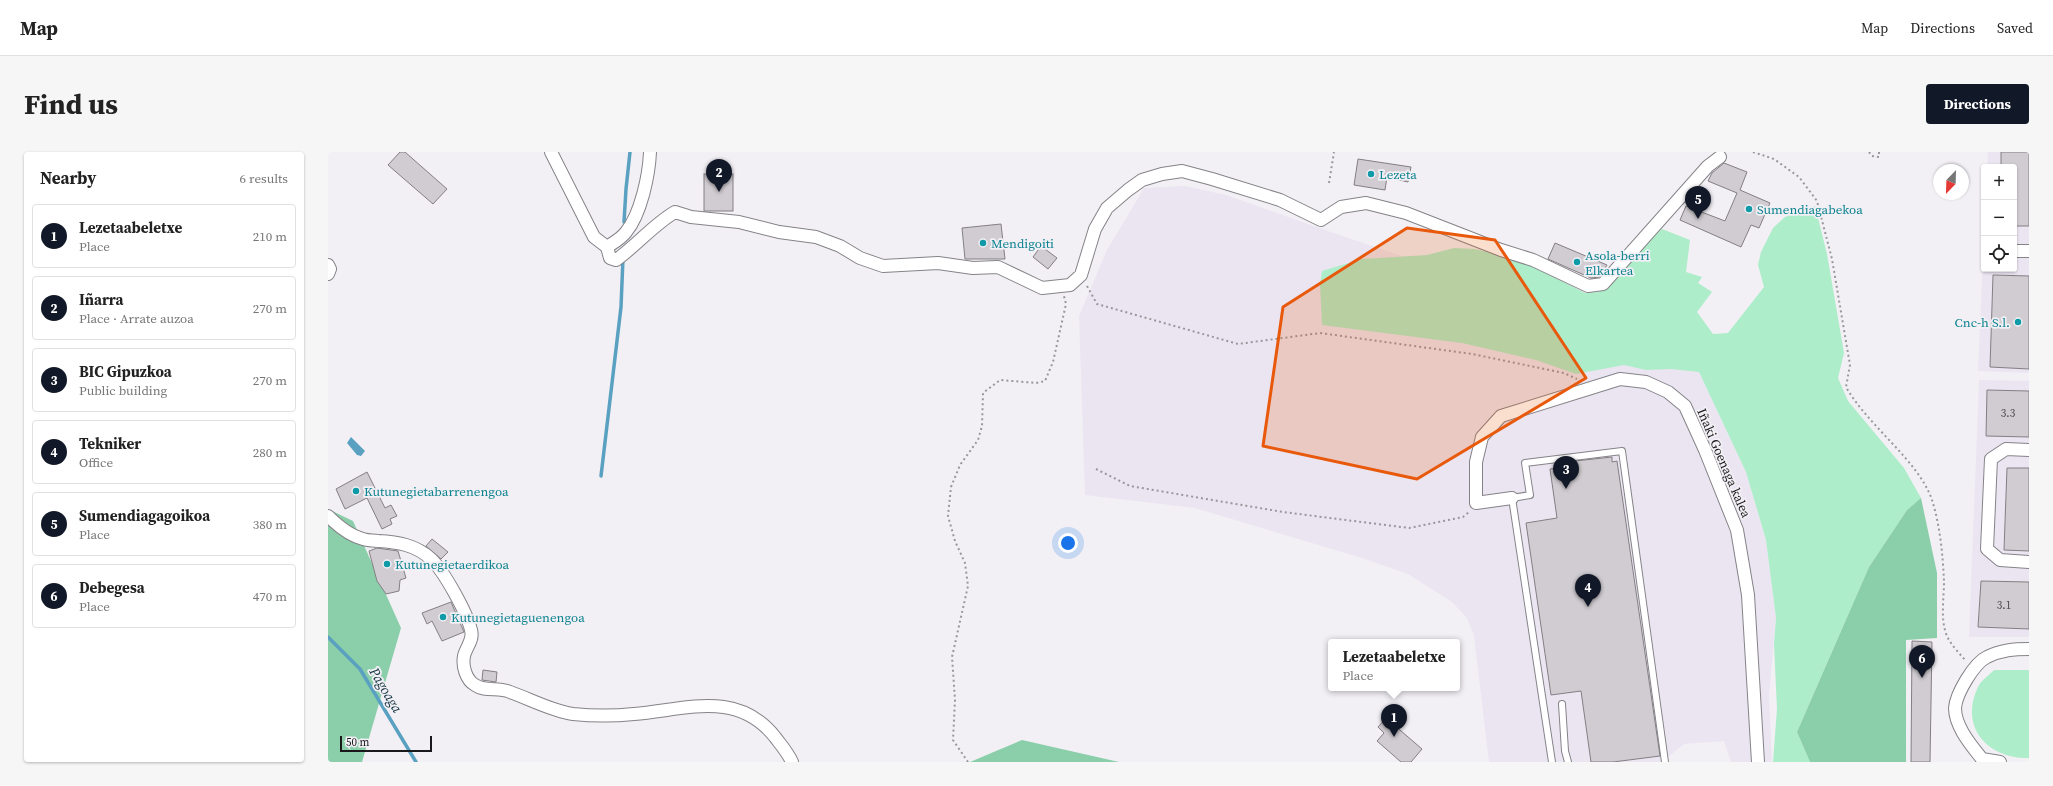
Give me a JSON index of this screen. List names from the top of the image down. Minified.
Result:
{"streets":{"street":["Iñaki Goenaga kalea"]},"water":["Pagoaga"],"places":["Lezeta","Sumendiagabekoa","Mendigoiti","Asola-berri Elkartea","Cnc-h S.l.","Kutunegietabarrenengoa","Kutunegietaerdikoa","Kutunegietaguenengoa"],"house_numbers":["3.3","3.1"],"scale_bar":"50 m","north":"bottom left","page":{"header":"Map","nav":["Map","Directions","Saved"],"buttons":"Directions","title":"Find us","heading":["Nearby","6 results"],"pins":["2","5","3","4","6","1"],"map_buttons":["+","−"],"list":[{"mark":"1","name":"Lezetaabeletxe","note":"Place","value":"210 m"},{"mark":"2","name":"Iñarra","note":"Place · Arrate auzoa","value":"270 m"},{"mark":"3","name":"BIC Gipuzkoa","note":"Public building","value":"270 m"},{"mark":"4","name":"Tekniker","note":"Office","value":"280 m"},{"mark":"5","name":"Sumendiagagoikoa","note":"Place","value":"380 m"},{"mark":"6","name":"Debegesa","note":"Place","value":"470 m"}],"popup":["Lezetaabeletxe","Place"],"scale":"50 m"}}
